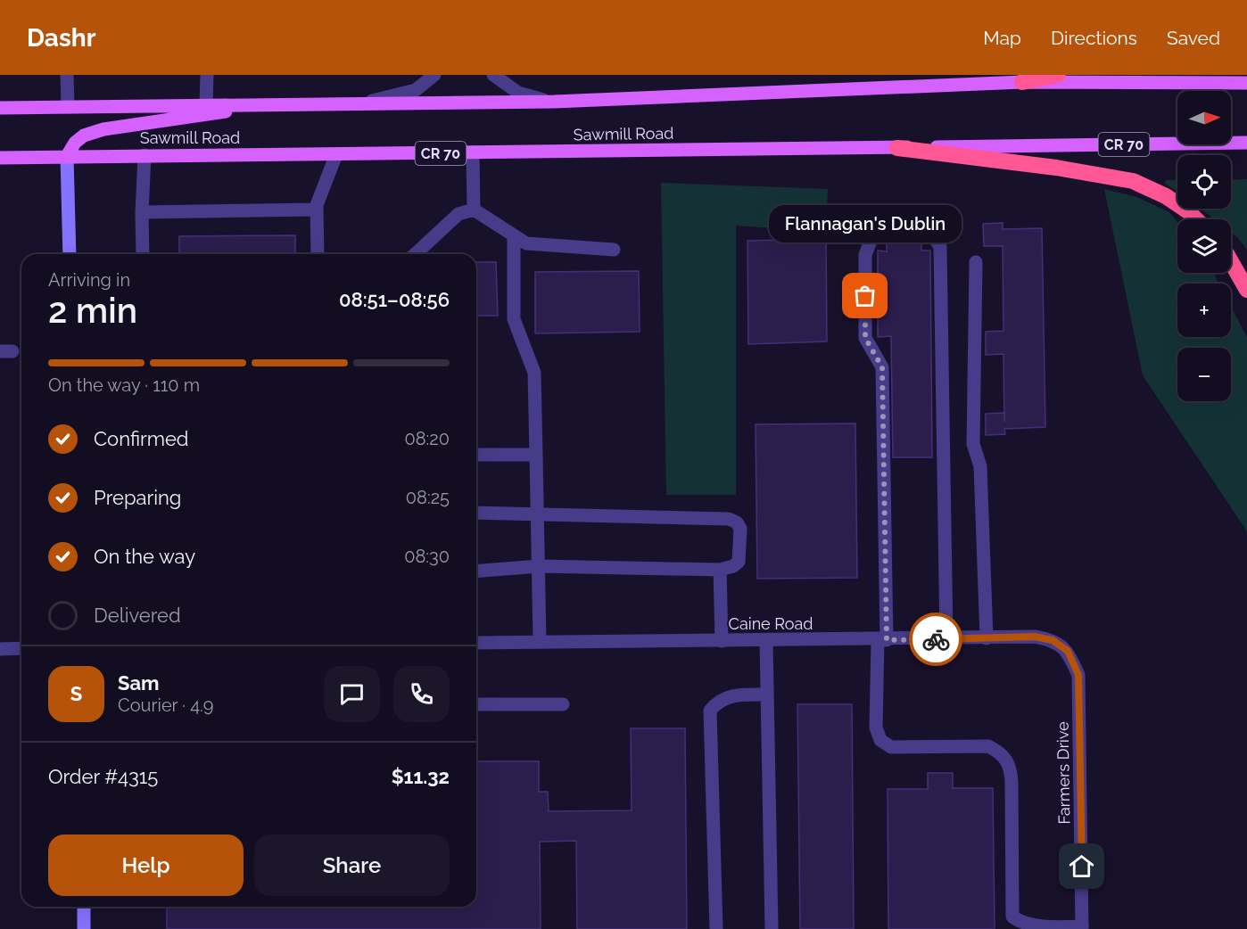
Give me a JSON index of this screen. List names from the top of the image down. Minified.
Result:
{"streets":{"main road":["Sawmill Road","CR 70"],"street":["Caine Road","Farmers Drive"]},"crossings":[["Caine Road","Farmers Drive"]],"places":["Flannagan's Dublin"],"north":"right","page":{"header":"Dashr","nav":["Map","Directions","Saved"],"map_buttons":["+","−"],"bubble":"Flannagan's Dublin","heading":["2 min","Arriving in","08:51–08:56"],"panel":["Sam","Courier · 4.9","Order #4315","$11.32"],"bar":"On the way · 110 m","list":[["Confirmed","08:20"],["Preparing","08:25"],["On the way","08:30"],"Delivered"],"round":"S","buttons":["Help","Share"]}}
